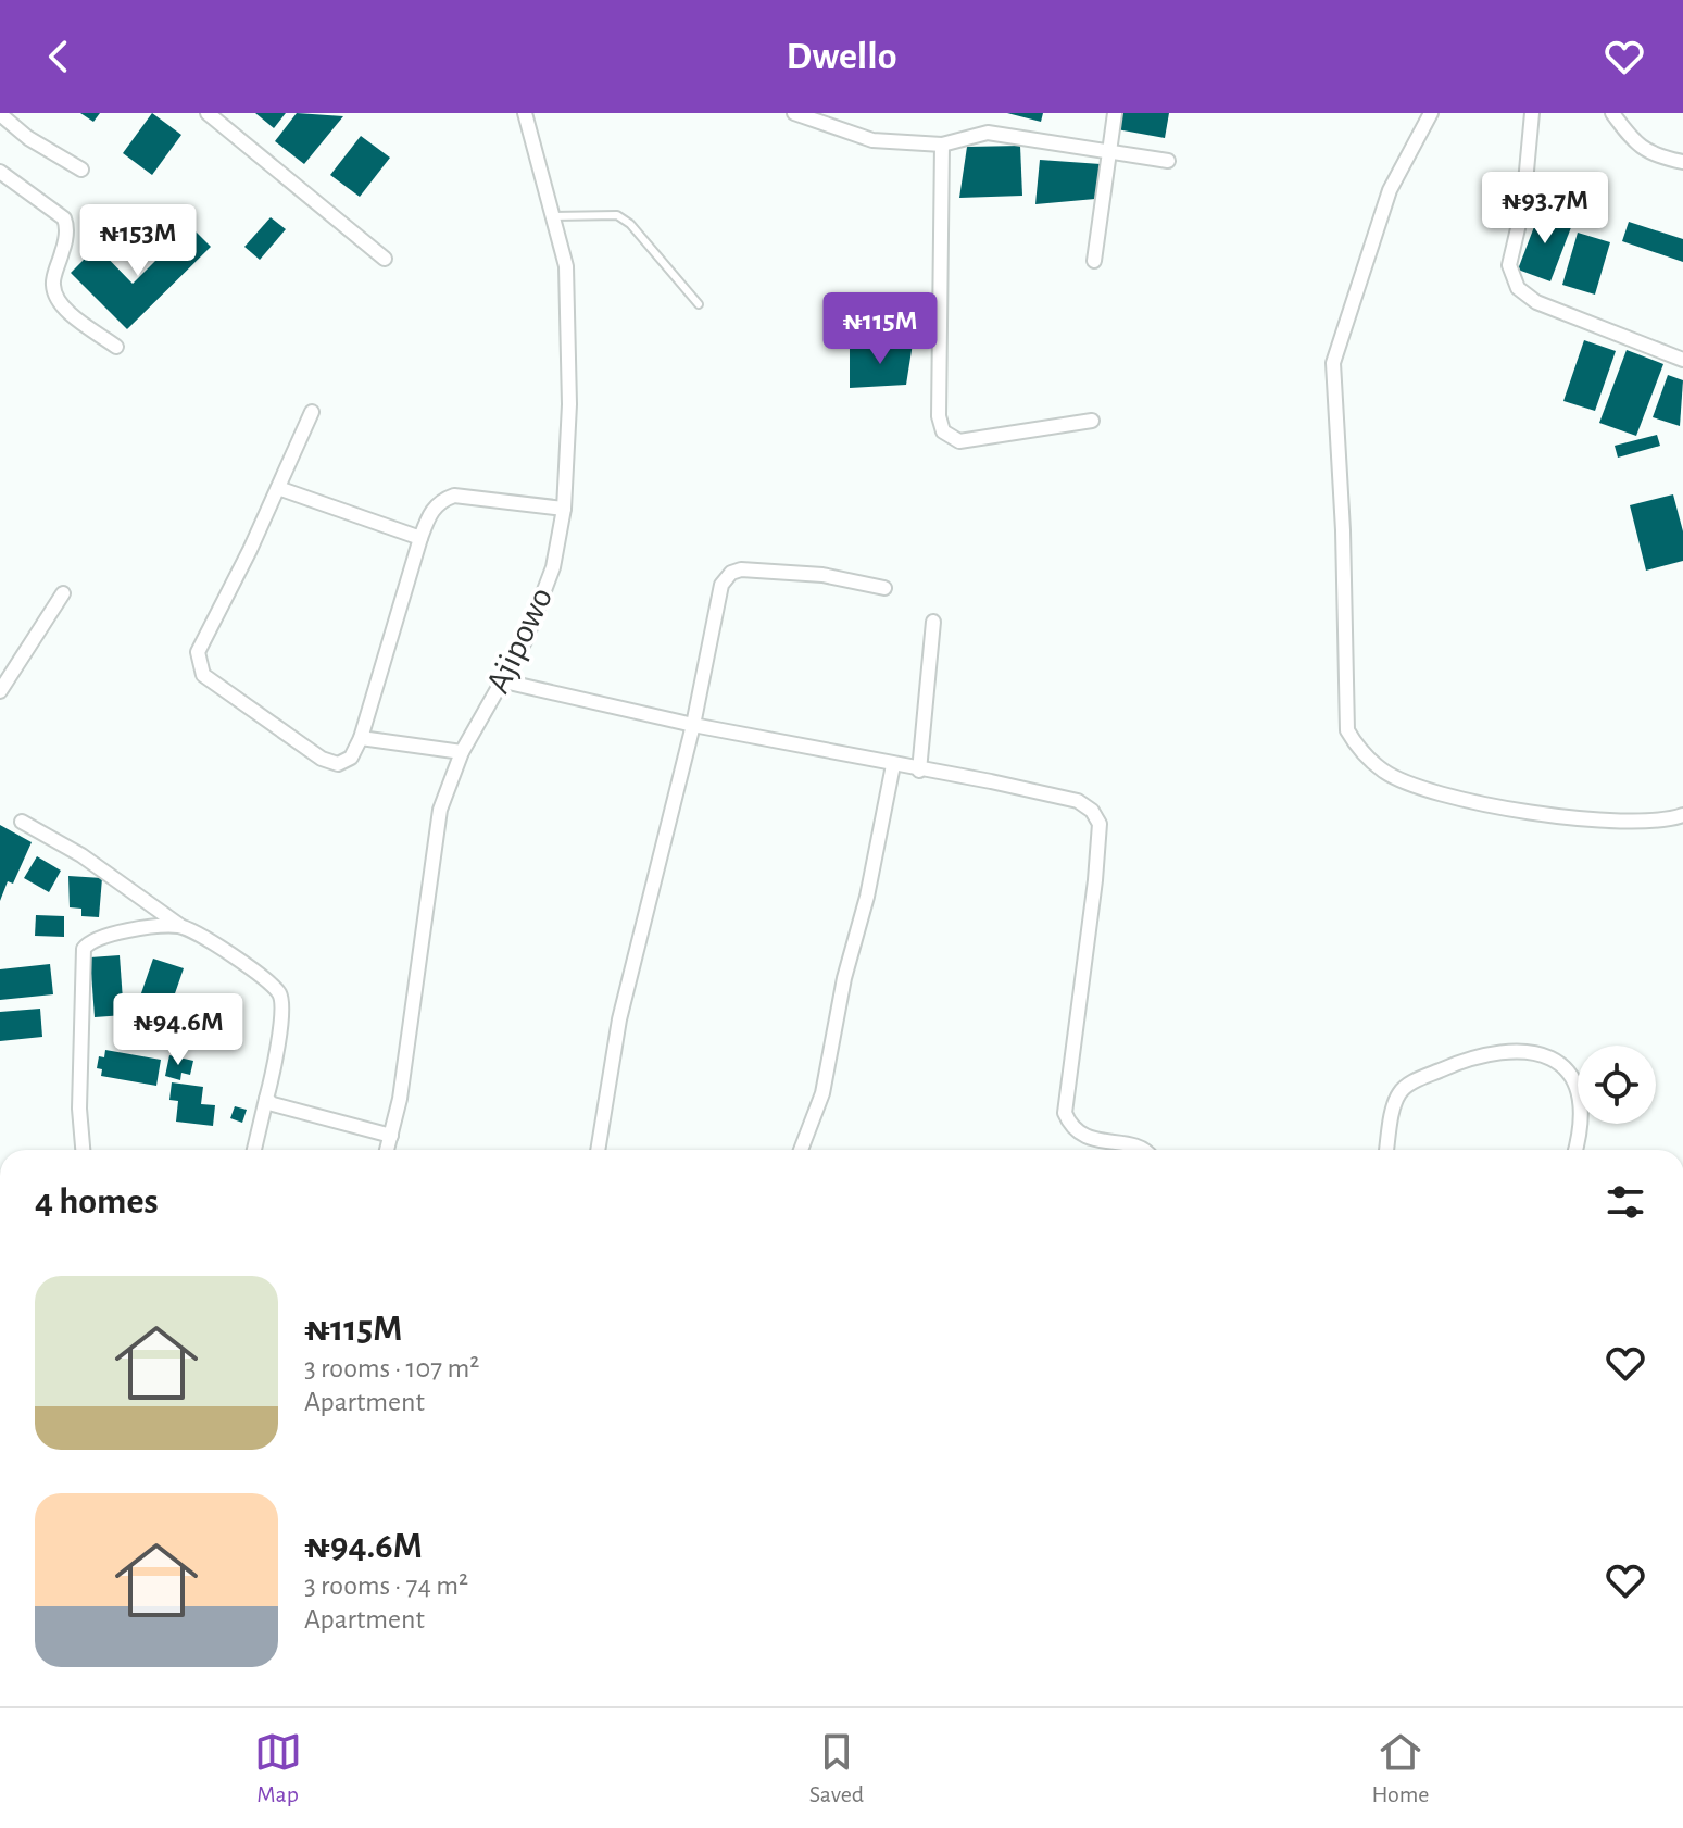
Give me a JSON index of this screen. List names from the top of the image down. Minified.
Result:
{"streets":{"street":["Ajipowo"]},"page":{"header":"Dwello","price":["₦93.7M","₦153M","₦115M","₦94.6M"],"heading":"4 homes","list":[{"name":"₦115M","note":"3 rooms · 107 m² · Apartment"},{"name":"₦94.6M","note":"3 rooms · 74 m² · Apartment"}],"tabs":["Map","Saved","Home"]}}
